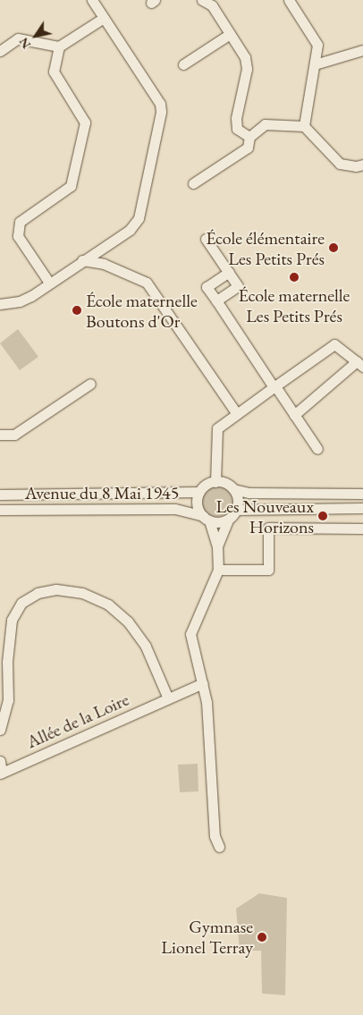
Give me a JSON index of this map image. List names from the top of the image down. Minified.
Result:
{"streets":{"street":["Avenue du 8 Mai 1945","Allée de la Loire"]},"places":["École élémentaire Les Petits Prés","École maternelle Les Petits Prés","École maternelle Boutons d'Or","Les Nouveaux Horizons","Gymnase Lionel Terray"],"north":"bottom left"}
